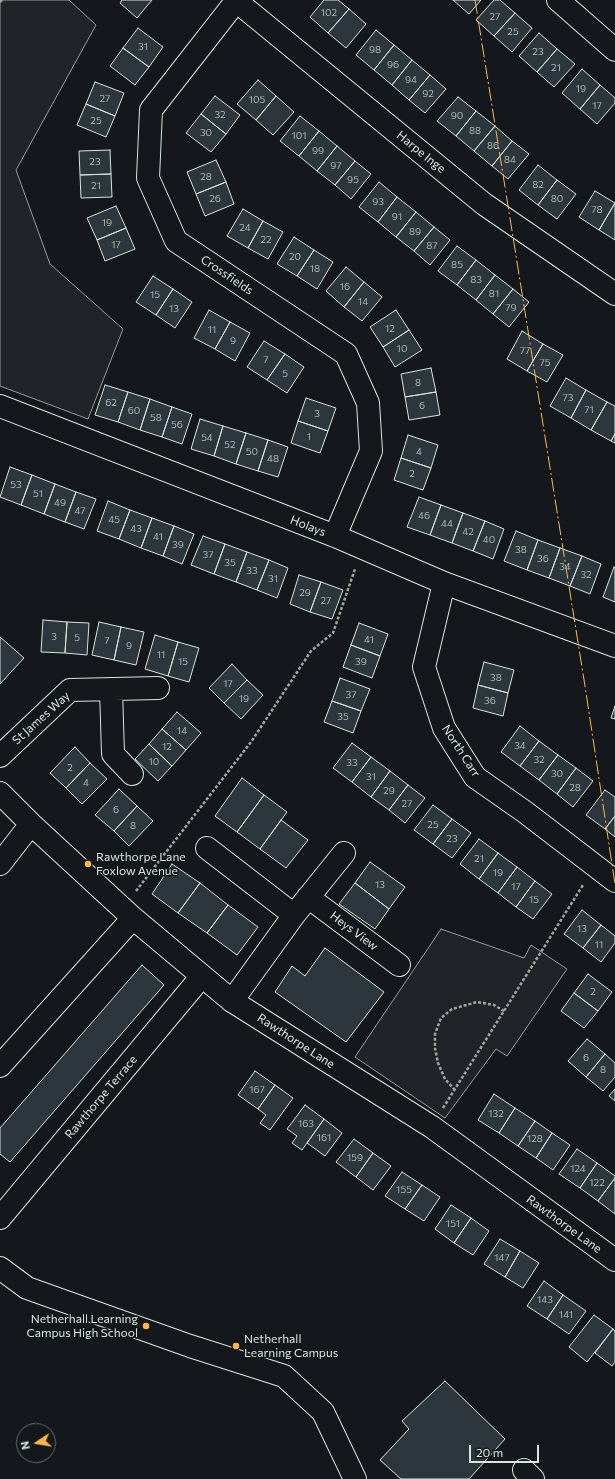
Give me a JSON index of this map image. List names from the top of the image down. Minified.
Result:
{"streets":{"street":["Harpe Inge","Crossfields","Holays","St James Way","North Carr","Heys View","Rawthorpe Lane","Rawthorpe Terrace"]},"crossings":[["Harpe Inge","Crossfields"],["Crossfields","Holays"],["Holays","North Carr"],["Rawthorpe Lane","Rawthorpe Terrace"]],"places":["Rawthorpe Lane Foxlow Avenue","Netherhall Learning Campus High School","Netherhall Learning Campus"],"house_numbers":["102","27","25","31","98","23","96","21","94","19","92","27","105","17","32","90","25","88","30","101","86","99","84","23","97","28","95","82","21","26","80","93","78","91","19","24","89","22","17","87","20","85","18","83","16","81","15","14","79","13","12","11","9","10","77","7","75","5","8","73","62","6","71","60","3","58","56","1","54","52","50","4","48","2","53","51","49","47","46","45","44","43","42","41","40","39","38","37","36","35","34","33","32","31","29","27","3","5","41","7","9","11","15","39","38","17","37","19","36","35","14","34","12","32","10","33","2","30","31","4","28","29","27","6","25","8","23","21","19","13","17","15","13","11","2","6","8","167","132","163","161","128","159","124","122","155","151","147","143","141"],"scale_bar":"20 m","north":"left"}
